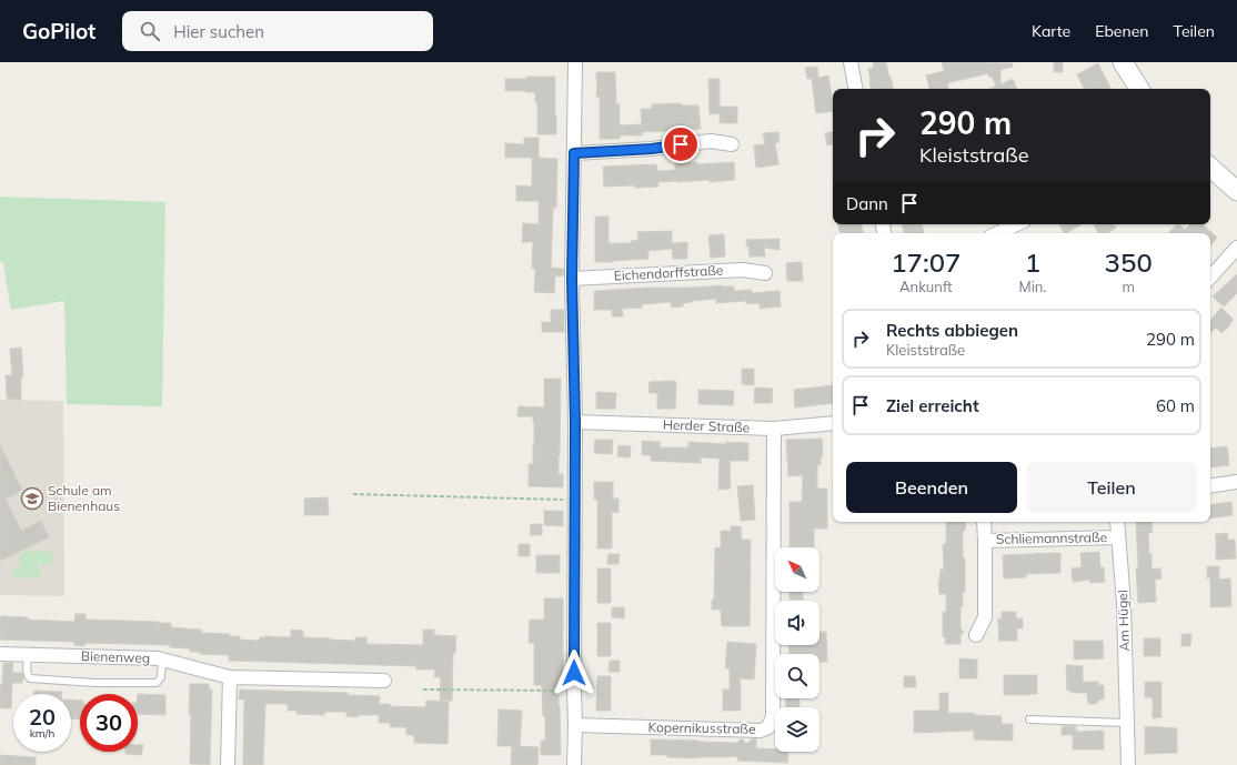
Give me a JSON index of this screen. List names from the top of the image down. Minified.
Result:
{"streets":{"street":["Eichendorffstraße","Herder Straße","Schliemannstraße","Am Hügel","Bienenweg","Kopernikusstraße"]},"crossings":[["Herder Straße","Kopernikusstraße"],["Schliemannstraße","Am Hügel"]],"places":{"school or university":["Schule am Bienenhaus"]},"north":"top left","page":{"header":"GoPilot","search":"Hier suchen","nav":["Karte","Ebenen","Teilen"],"turn":["290 m","Kleiststraße"],"then":"Dann","eta":["17:07","Ankunft","1","Min.","350","m"],"list":[{"name":"Rechts abbiegen","note":"Kleiststraße","value":"290 m"},{"name":"Ziel erreicht","value":"60 m"}],"buttons":["Beenden","Teilen"],"speed":"20 km/h","limit":"30"}}
